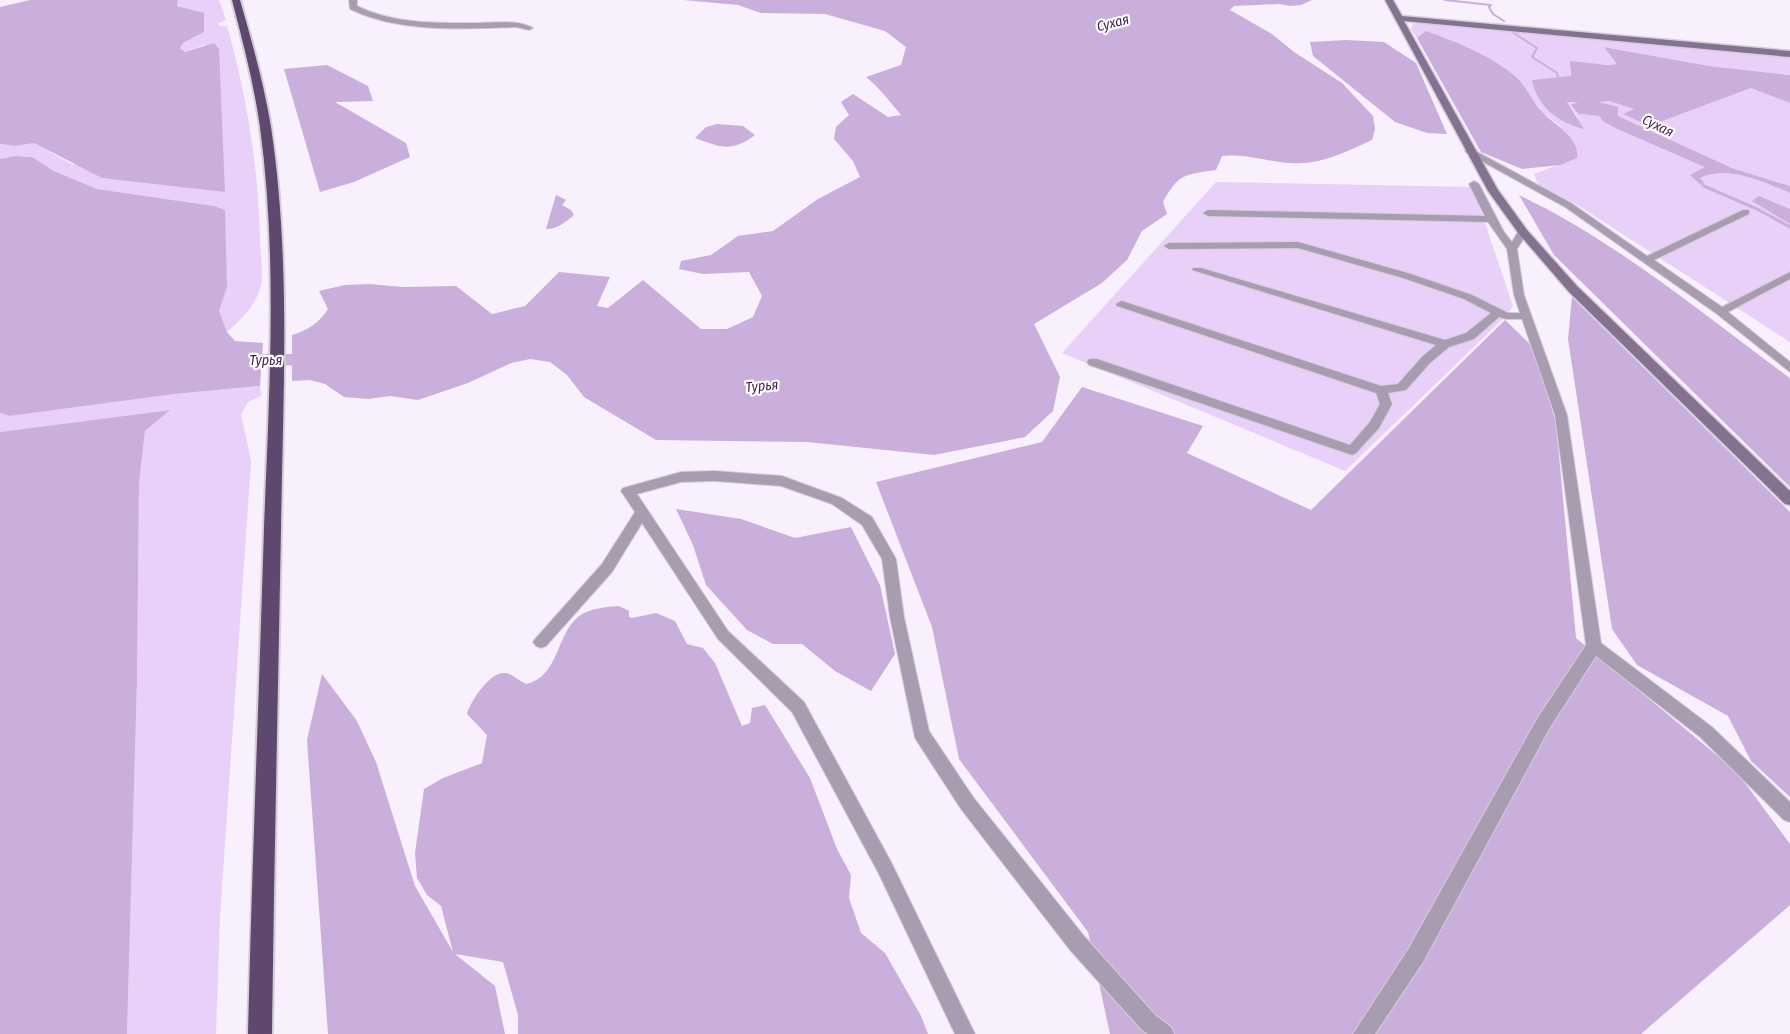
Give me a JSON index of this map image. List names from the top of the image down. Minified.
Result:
{"water":["Сухая","Турья"]}
